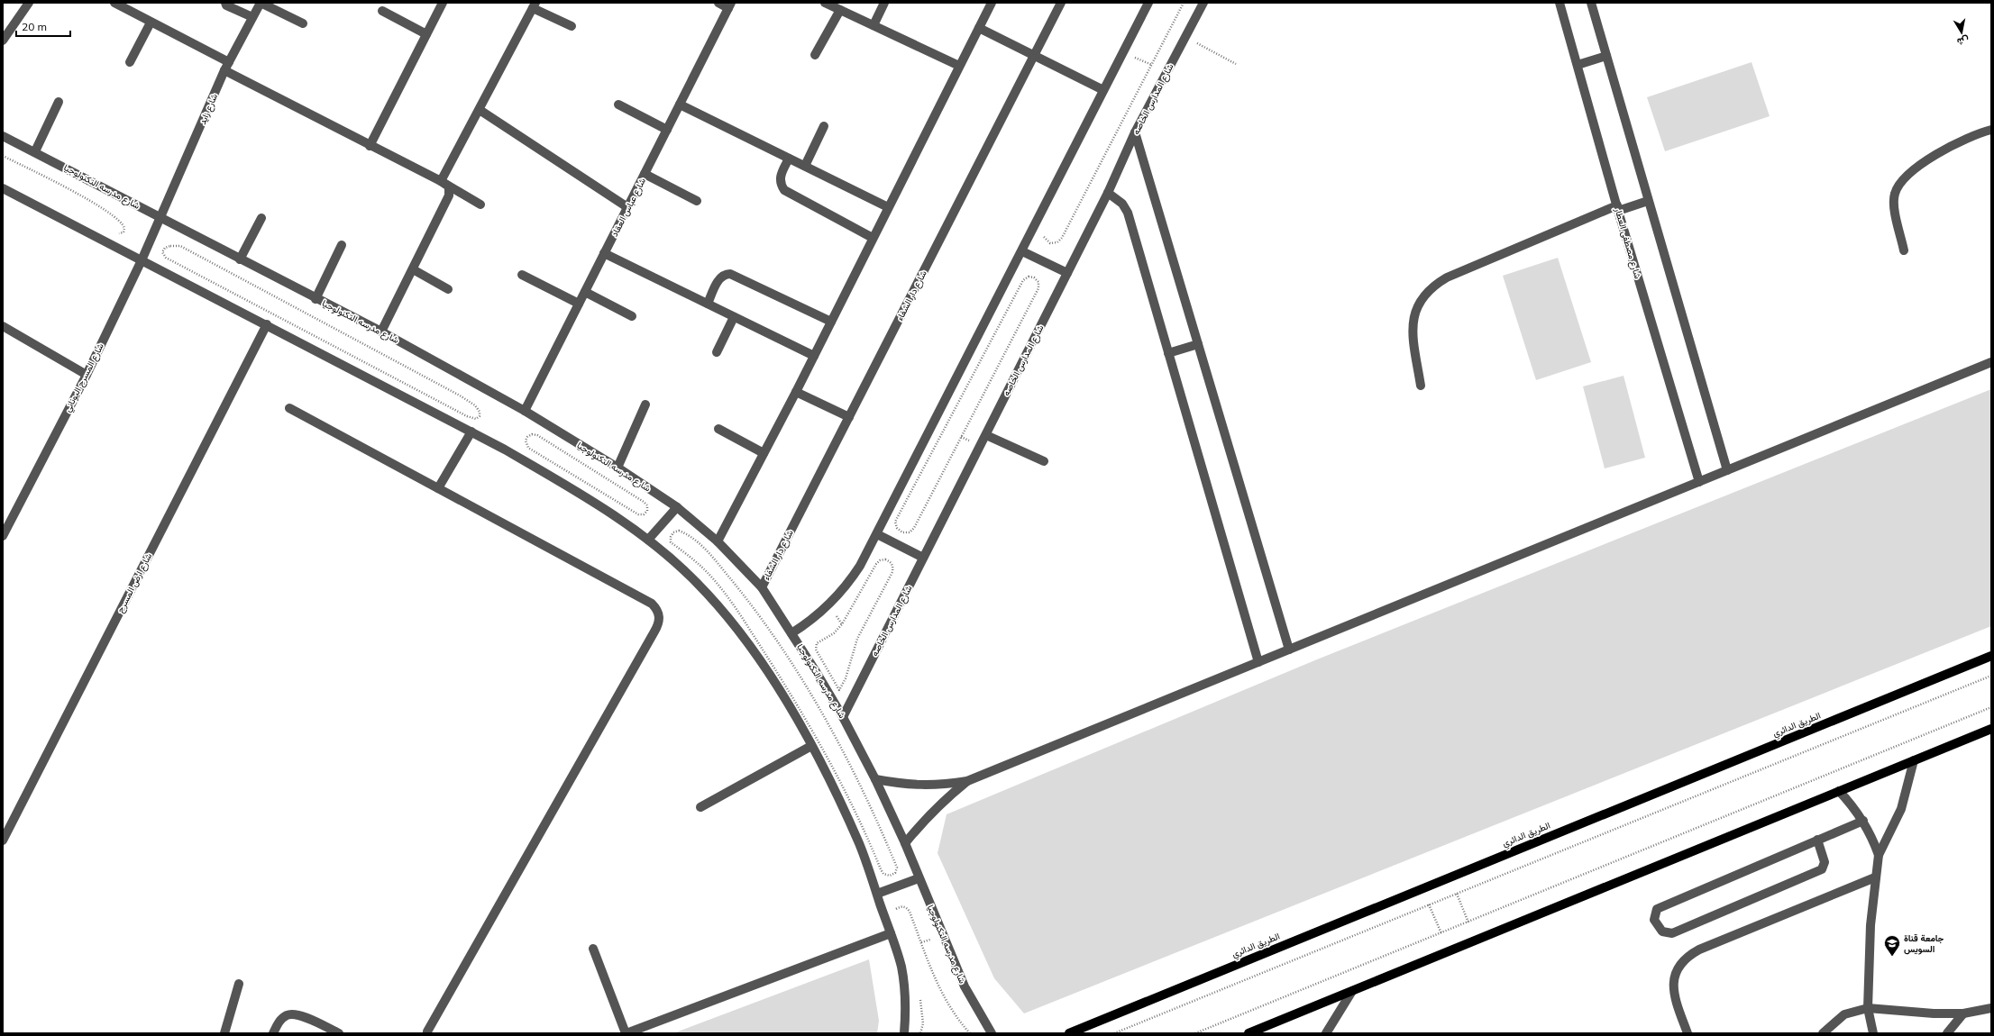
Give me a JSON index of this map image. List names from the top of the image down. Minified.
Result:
{"streets":{"main road":["الطريق الدائري"],"street":["شارع المدارس الخاصه","شارع زايد","شارع مدرسه التكنولوجيا","شارع عباس العقاد","شارع مصطفى العطار","شارع دار الشفاء","شارع المسرح اليوناني","شارع ارض المسرح"]},"crossings":[["شارع المدارس الخاصه","شارع مدرسه التكنولوجيا"],["شارع زايد","شارع مدرسه التكنولوجيا"],["شارع زايد","شارع المسرح اليوناني"],["شارع مدرسه التكنولوجيا","شارع عباس العقاد"],["شارع مدرسه التكنولوجيا","شارع دار الشفاء"],["شارع مدرسه التكنولوجيا","شارع المسرح اليوناني"]],"places":{"school or university":["جامعة قناة السويس"]},"scale_bar":"20 m","north":"bottom"}
